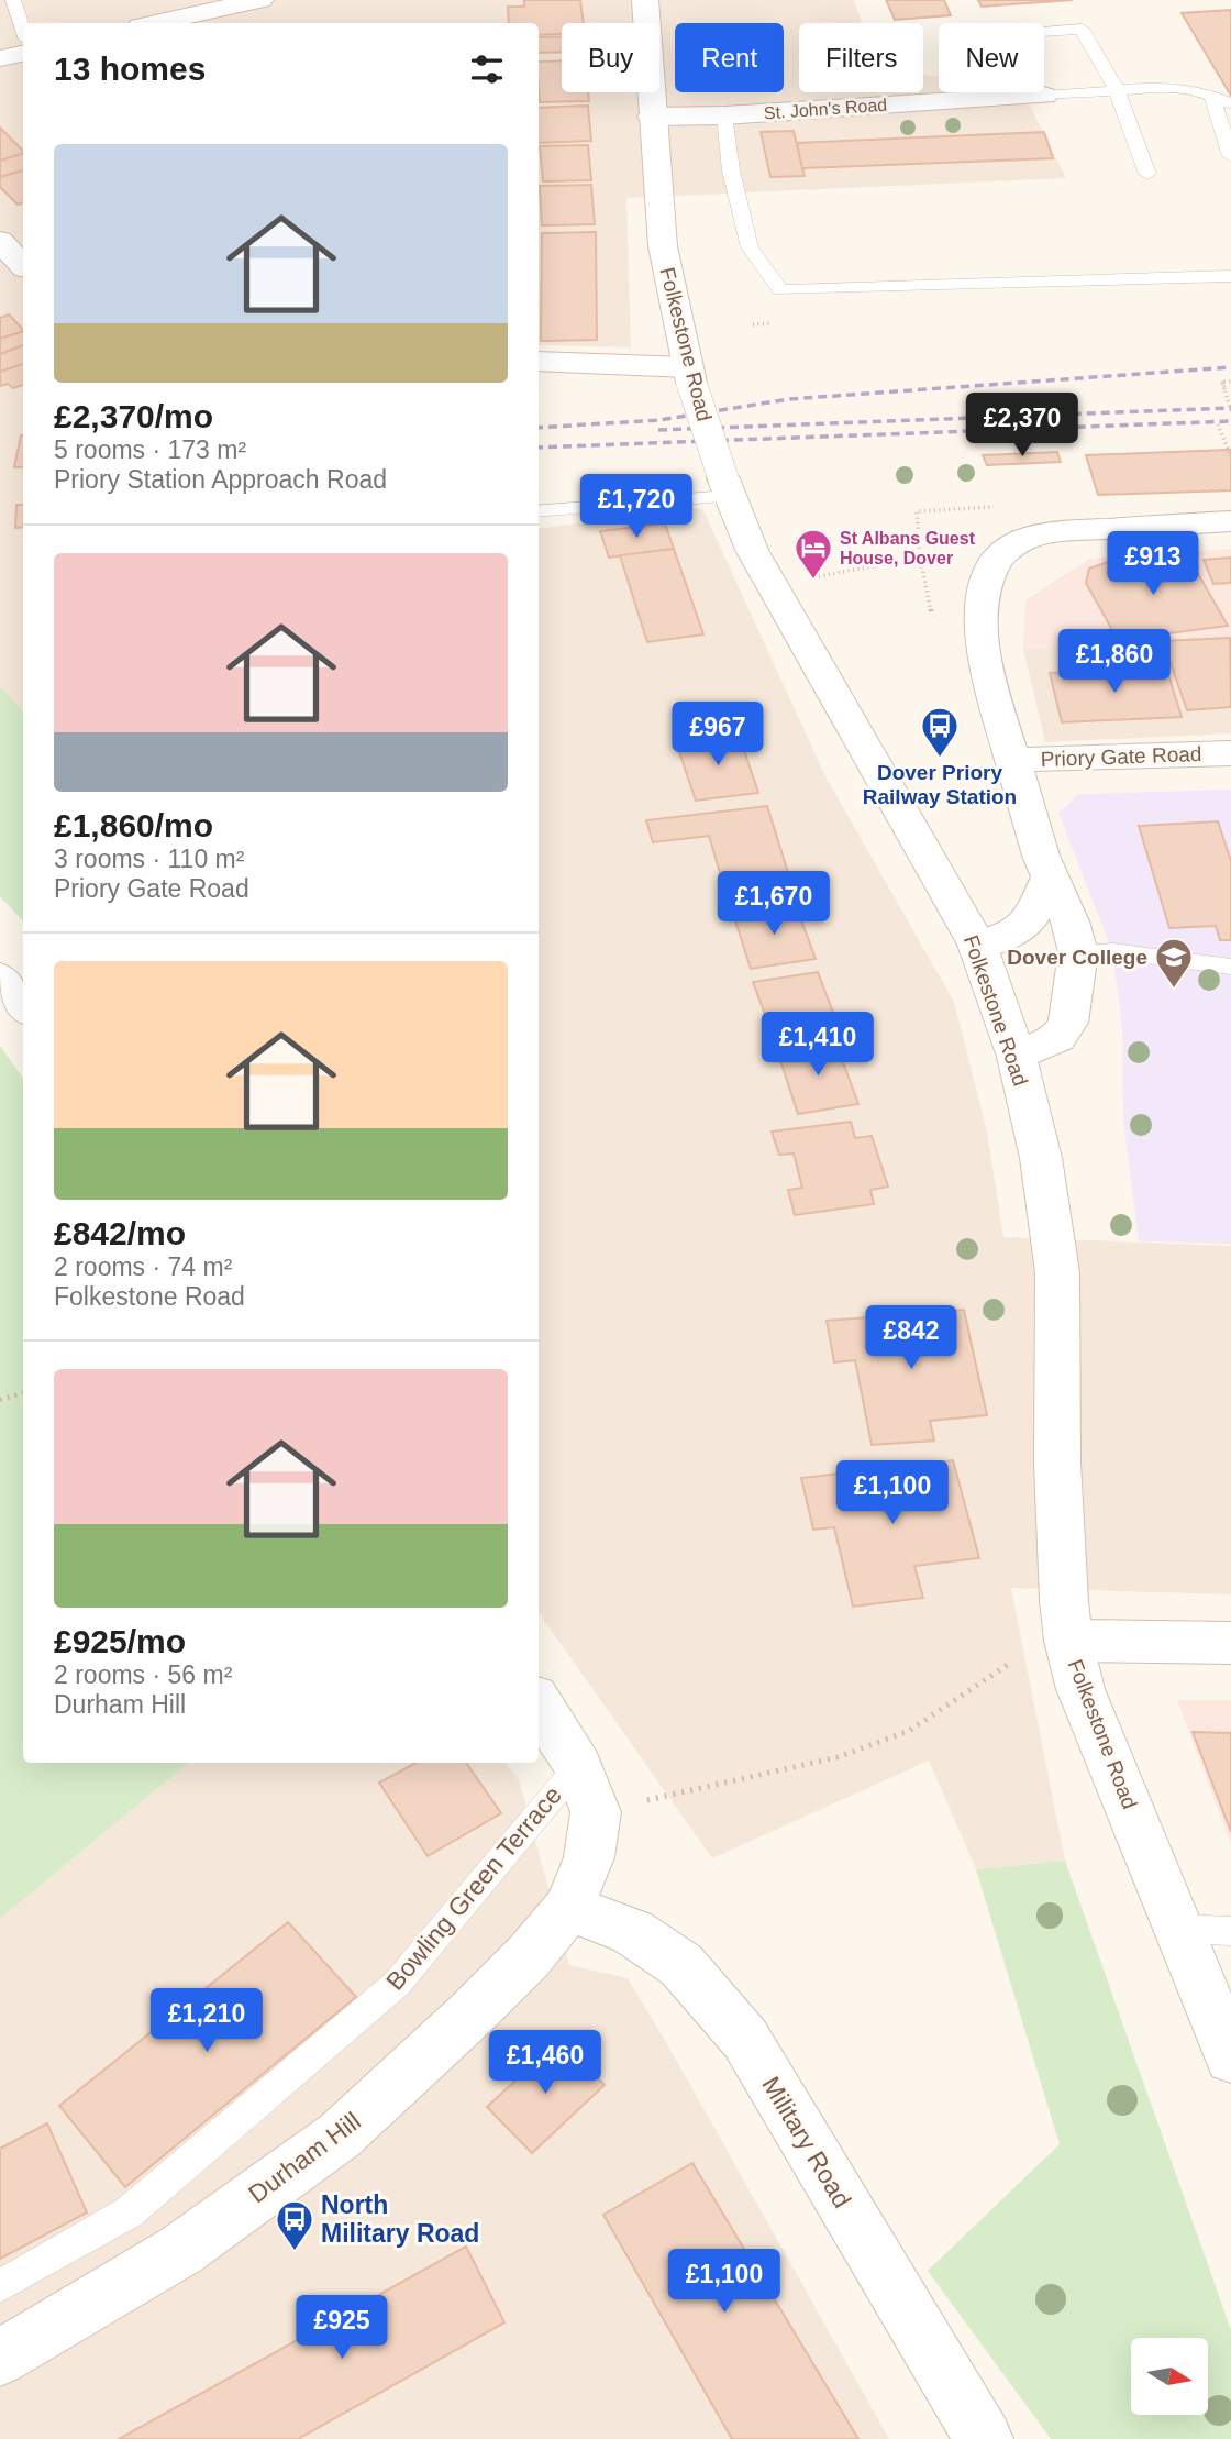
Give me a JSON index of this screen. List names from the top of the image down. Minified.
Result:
{"streets":{"street":["St. John's Road","Folkestone Road","Priory Gate Road","Military Road","Durham Hill"],"lane":["Bowling Green Terrace"]},"crossings":[["St. John's Road","Folkestone Road"],["Military Road","Durham Hill"]],"places":{"hotel":["St Albans Guest House, Dover"],"bus stop":["Dover Priory Railway Station","North Military Road"],"school or university":["Dover College"]},"north":"right","page":{"chip":["Buy","Rent","Filters","New"],"heading":"13 homes","list":[{"name":"£2,370/mo","note":"5 rooms · 173 m² · Priory Station Approach Road"},{"name":"£1,860/mo","note":"3 rooms · 110 m² · Priory Gate Road"},{"name":"£842/mo","note":"2 rooms · 74 m² · Folkestone Road"},{"name":"£925/mo","note":"2 rooms · 56 m² · Durham Hill"}],"price":["£2,370","£1,720","£913","£1,860","£967","£1,670","£1,410","£842","£1,100","£1,210","£1,460","£1,100","£925"]}}
